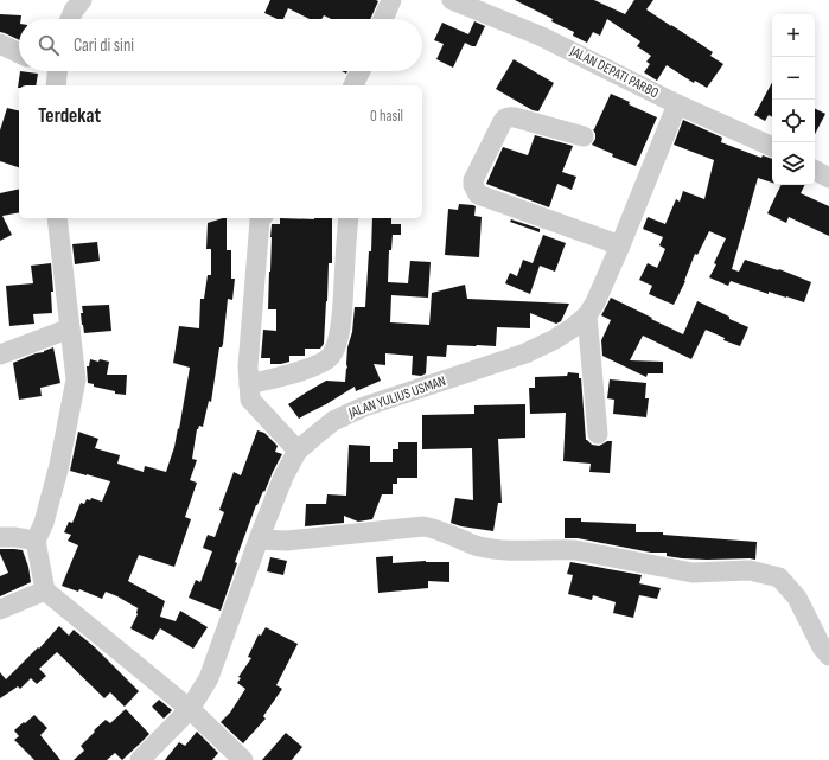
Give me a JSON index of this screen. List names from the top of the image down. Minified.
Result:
{"streets":{"street":["JALAN DEPATI PARBO","JALAN YULIUS USMAN"]},"crossings":[["JALAN DEPATI PARBO","JALAN YULIUS USMAN"]],"page":{"map_buttons":["+","−"],"search":"Cari di sini","heading":["Terdekat","0 hasil"]}}
